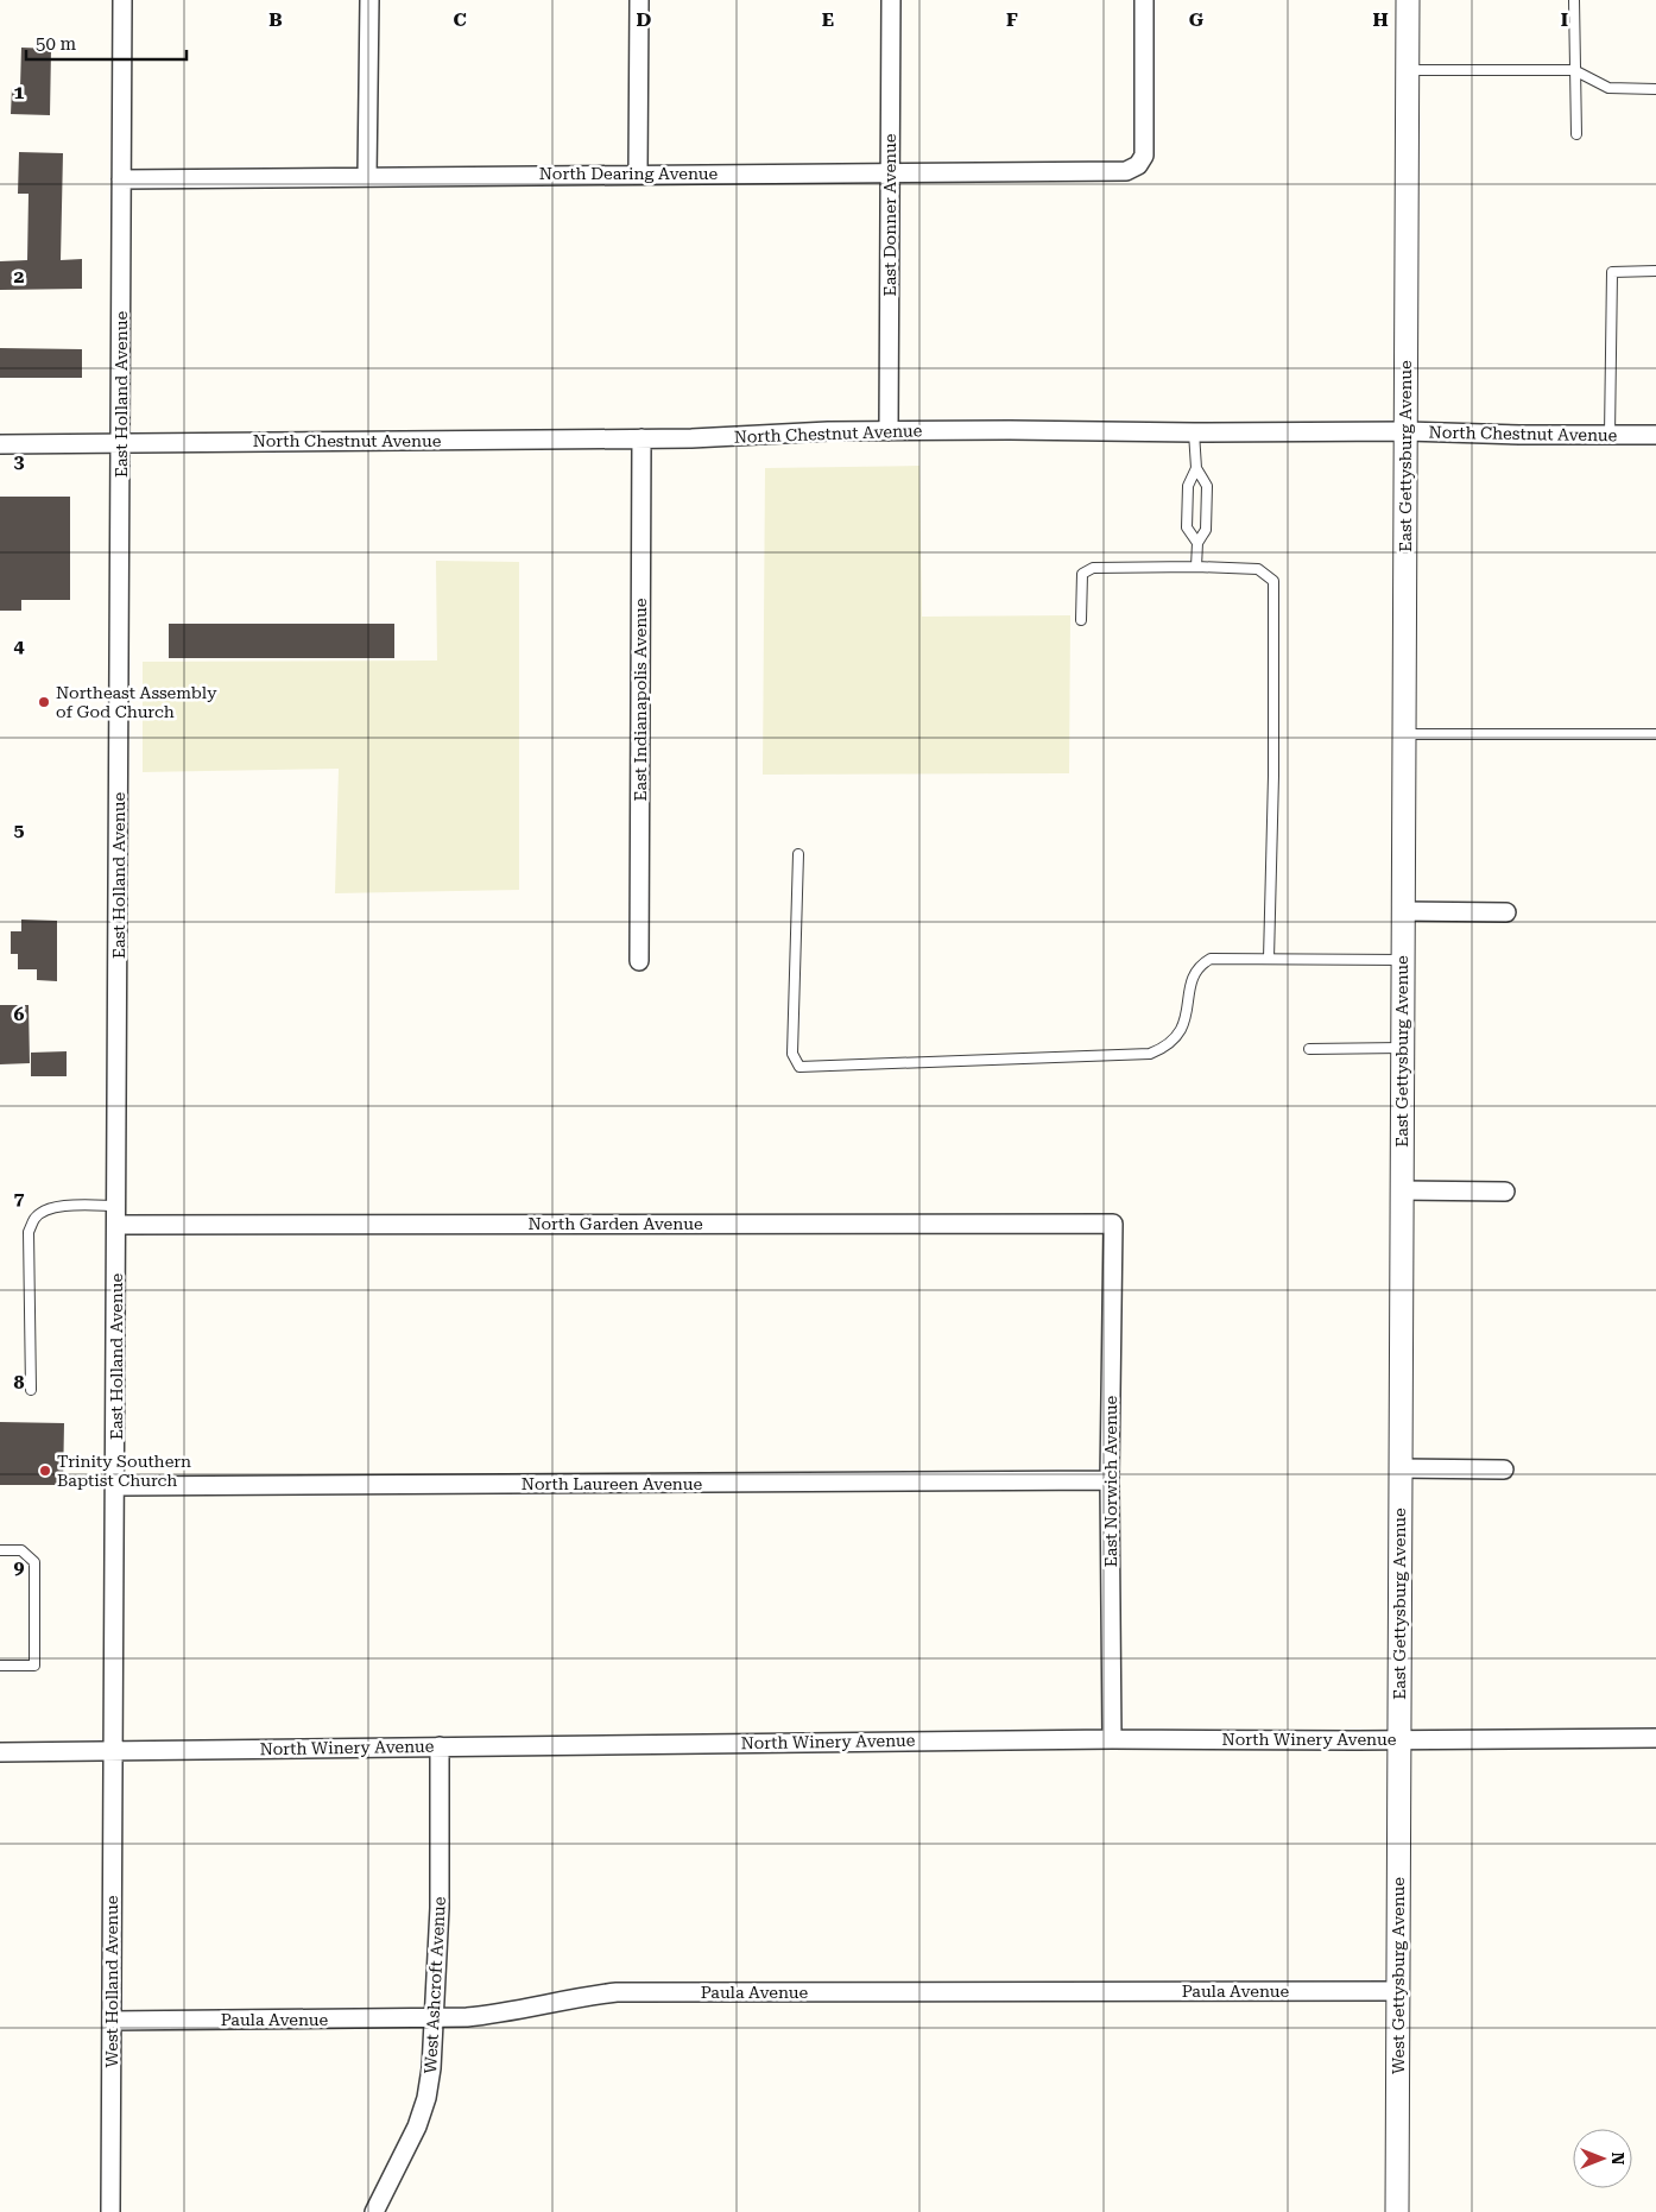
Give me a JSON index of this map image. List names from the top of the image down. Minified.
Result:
{"streets":{"street":["North Dearing Avenue","East Donner Avenue","East Holland Avenue","North Chestnut Avenue","East Gettysburg Avenue","East Indianapolis Avenue","North Garden Avenue","East Norwich Avenue","North Laureen Avenue","North Winery Avenue","West Gettysburg Avenue","West Holland Avenue","West Ashcroft Avenue","Paula Avenue"]},"crossings":[["North Dearing Avenue","East Donner Avenue"],["North Dearing Avenue","East Holland Avenue"],["East Donner Avenue","North Chestnut Avenue"],["East Holland Avenue","North Chestnut Avenue"],["East Holland Avenue","North Garden Avenue"],["East Holland Avenue","North Laureen Avenue"],["East Holland Avenue","North Winery Avenue"],["East Holland Avenue","West Holland Avenue"],["North Chestnut Avenue","East Gettysburg Avenue"],["North Chestnut Avenue","East Indianapolis Avenue"],["East Gettysburg Avenue","North Winery Avenue"],["East Gettysburg Avenue","West Gettysburg Avenue"],["North Garden Avenue","East Norwich Avenue"],["East Norwich Avenue","North Laureen Avenue"],["East Norwich Avenue","North Winery Avenue"],["North Winery Avenue","West Gettysburg Avenue"],["North Winery Avenue","West Holland Avenue"],["North Winery Avenue","West Ashcroft Avenue"],["West Gettysburg Avenue","Paula Avenue"],["West Holland Avenue","Paula Avenue"],["West Ashcroft Avenue","Paula Avenue"]],"places":["Northeast Assembly of God Church","Trinity Southern Baptist Church"],"scale_bar":"50 m","north":"right","grid":{"columns":["B","C","D","E","F","G","H","I"],"rows":["1","2","3","4","5","6","7","8","9"]}}
